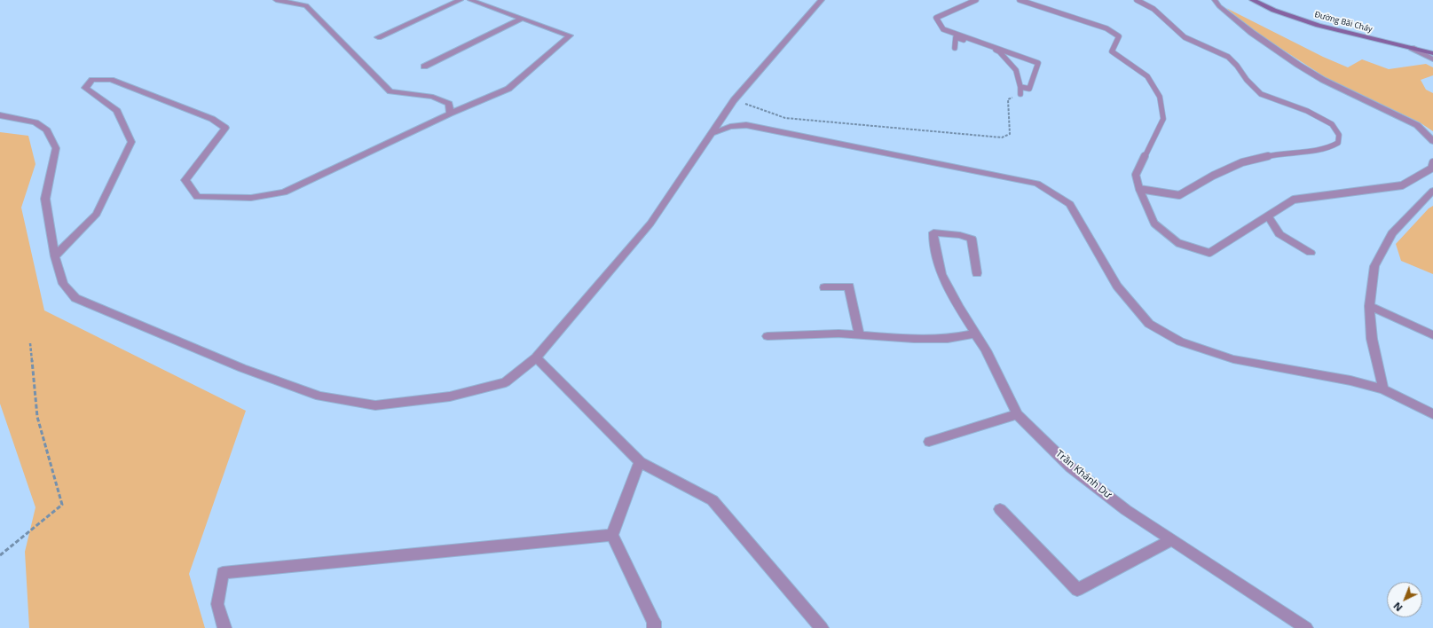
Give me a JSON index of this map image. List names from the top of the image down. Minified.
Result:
{"streets":{"main road":["Đường Bãi Cháy"],"street":["Trần Khánh Dư"]},"north":"bottom left"}
